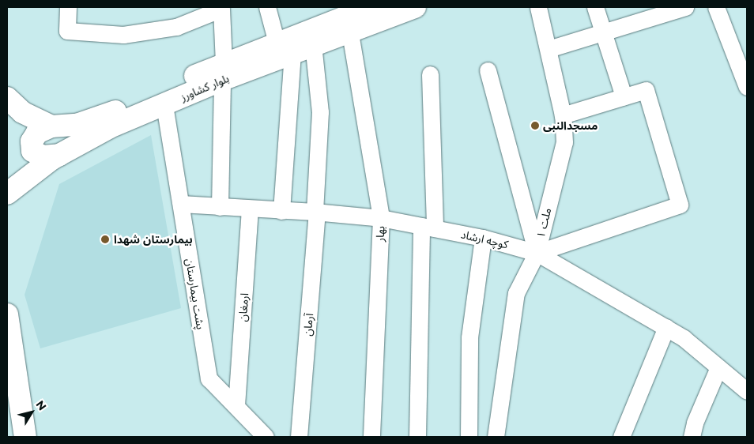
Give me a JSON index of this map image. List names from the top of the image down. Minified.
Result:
{"streets":{"main road":["بلوار کشاورز"],"street":["ملت ۱","بهار","کوچه ارشاد","پشت بیمارستان","ارمغان","آرمان"]},"crossings":[["بلوار کشاورز","بهار"],["بلوار کشاورز","پشت بیمارستان"],["بلوار کشاورز","آرمان"],["ملت ۱","کوچه ارشاد"],["بهار","کوچه ارشاد"],["کوچه ارشاد","پشت بیمارستان"],["کوچه ارشاد","ارمغان"],["کوچه ارشاد","آرمان"],["پشت بیمارستان","ارمغان"]],"places":["مسجدالنبی","بیمارستان شهدا"],"north":"top right"}
